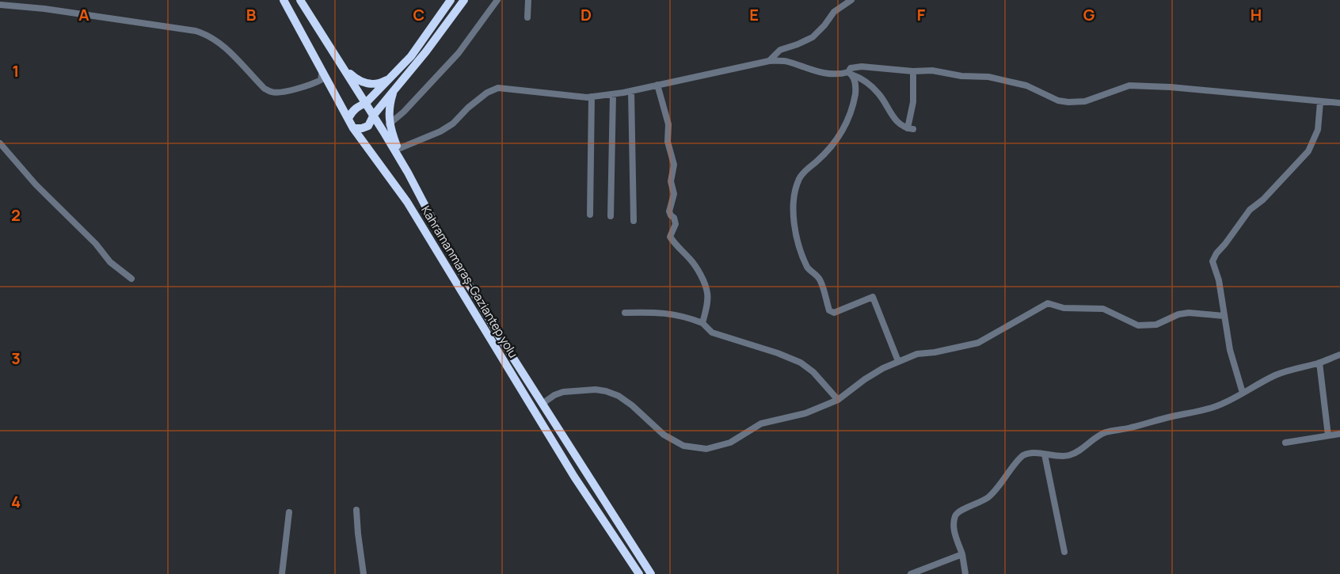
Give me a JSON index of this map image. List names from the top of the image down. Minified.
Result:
{"streets":{"highway":["Kahramanmaraş-Gaziantep yolu"]},"grid":{"columns":["A","B","C","D","E","F","G","H"],"rows":["1","2","3","4"]}}
